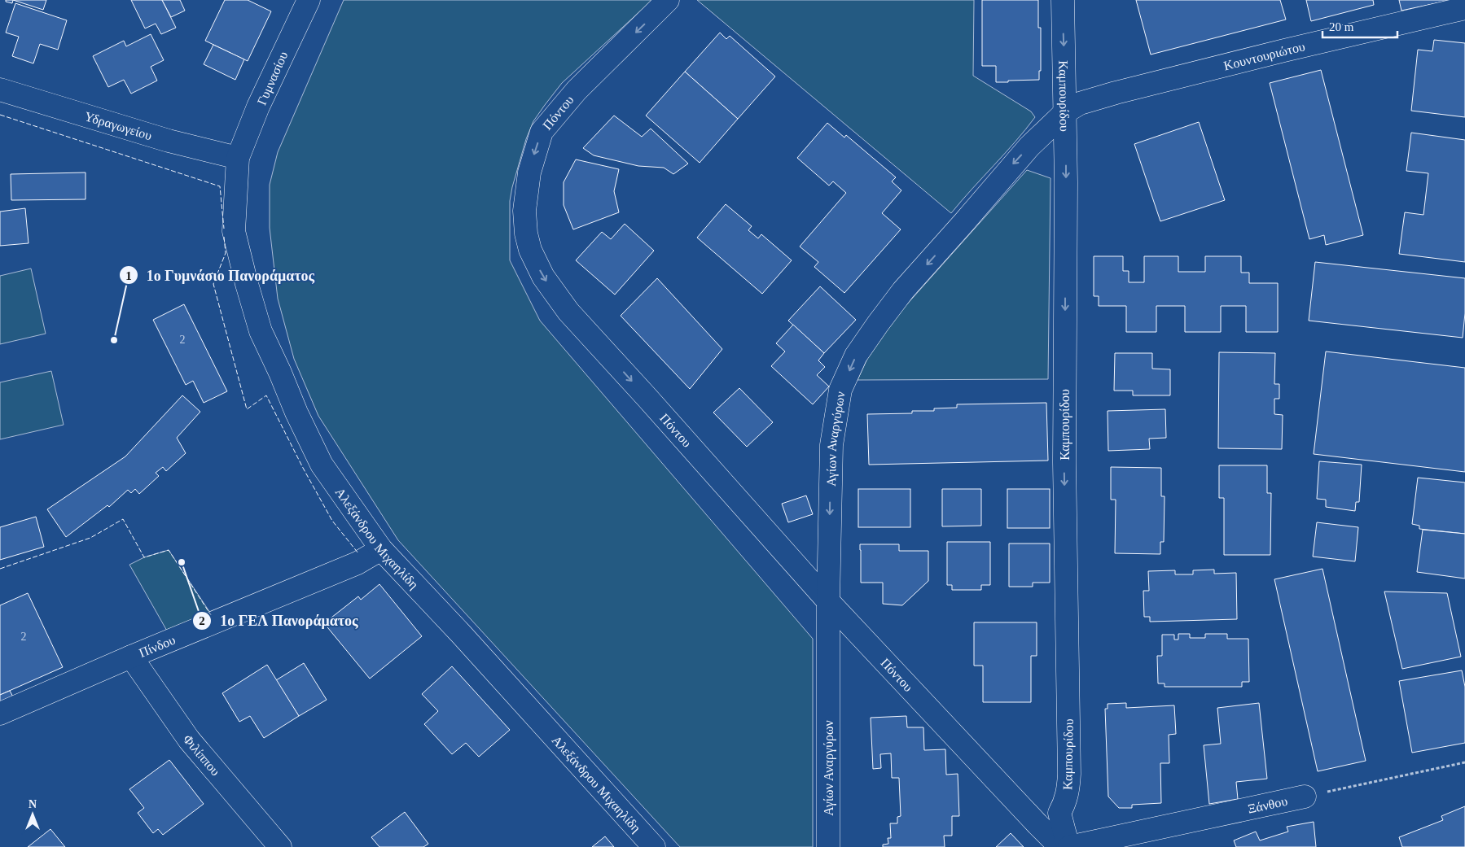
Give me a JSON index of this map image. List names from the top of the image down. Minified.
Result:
{"streets":{"street":["Κουντουριώτου","Γυμνασίου","Καμπουρίδου","Πόντου","Υδραγωγείου","Αγίων Αναργύρων","Aλεξάνδρου Mιχαηλίδη","Πίνδου","Φιλίππου","Ξάνθου"]},"crossings":[["Κουντουριώτου","Καμπουρίδου"],["Κουντουριώτου","Αγίων Αναργύρων"],["Γυμνασίου","Υδραγωγείου"],["Γυμνασίου","Aλεξάνδρου Mιχαηλίδη"],["Καμπουρίδου","Αγίων Αναργύρων"],["Πόντου","Αγίων Αναργύρων"],["Υδραγωγείου","Aλεξάνδρου Mιχαηλίδη"],["Aλεξάνδρου Mιχαηλίδη","Πίνδου"],["Πίνδου","Φιλίππου"]],"one_way":["Καμπουρίδου","Πόντου","Αγίων Αναργύρων"],"places":["1ο Γυμνάσιο Πανοράματος","1ο ΓΕΛ Πανοράματος"],"house_numbers":["2","2"],"scale_bar":"20 m","north":"top"}
